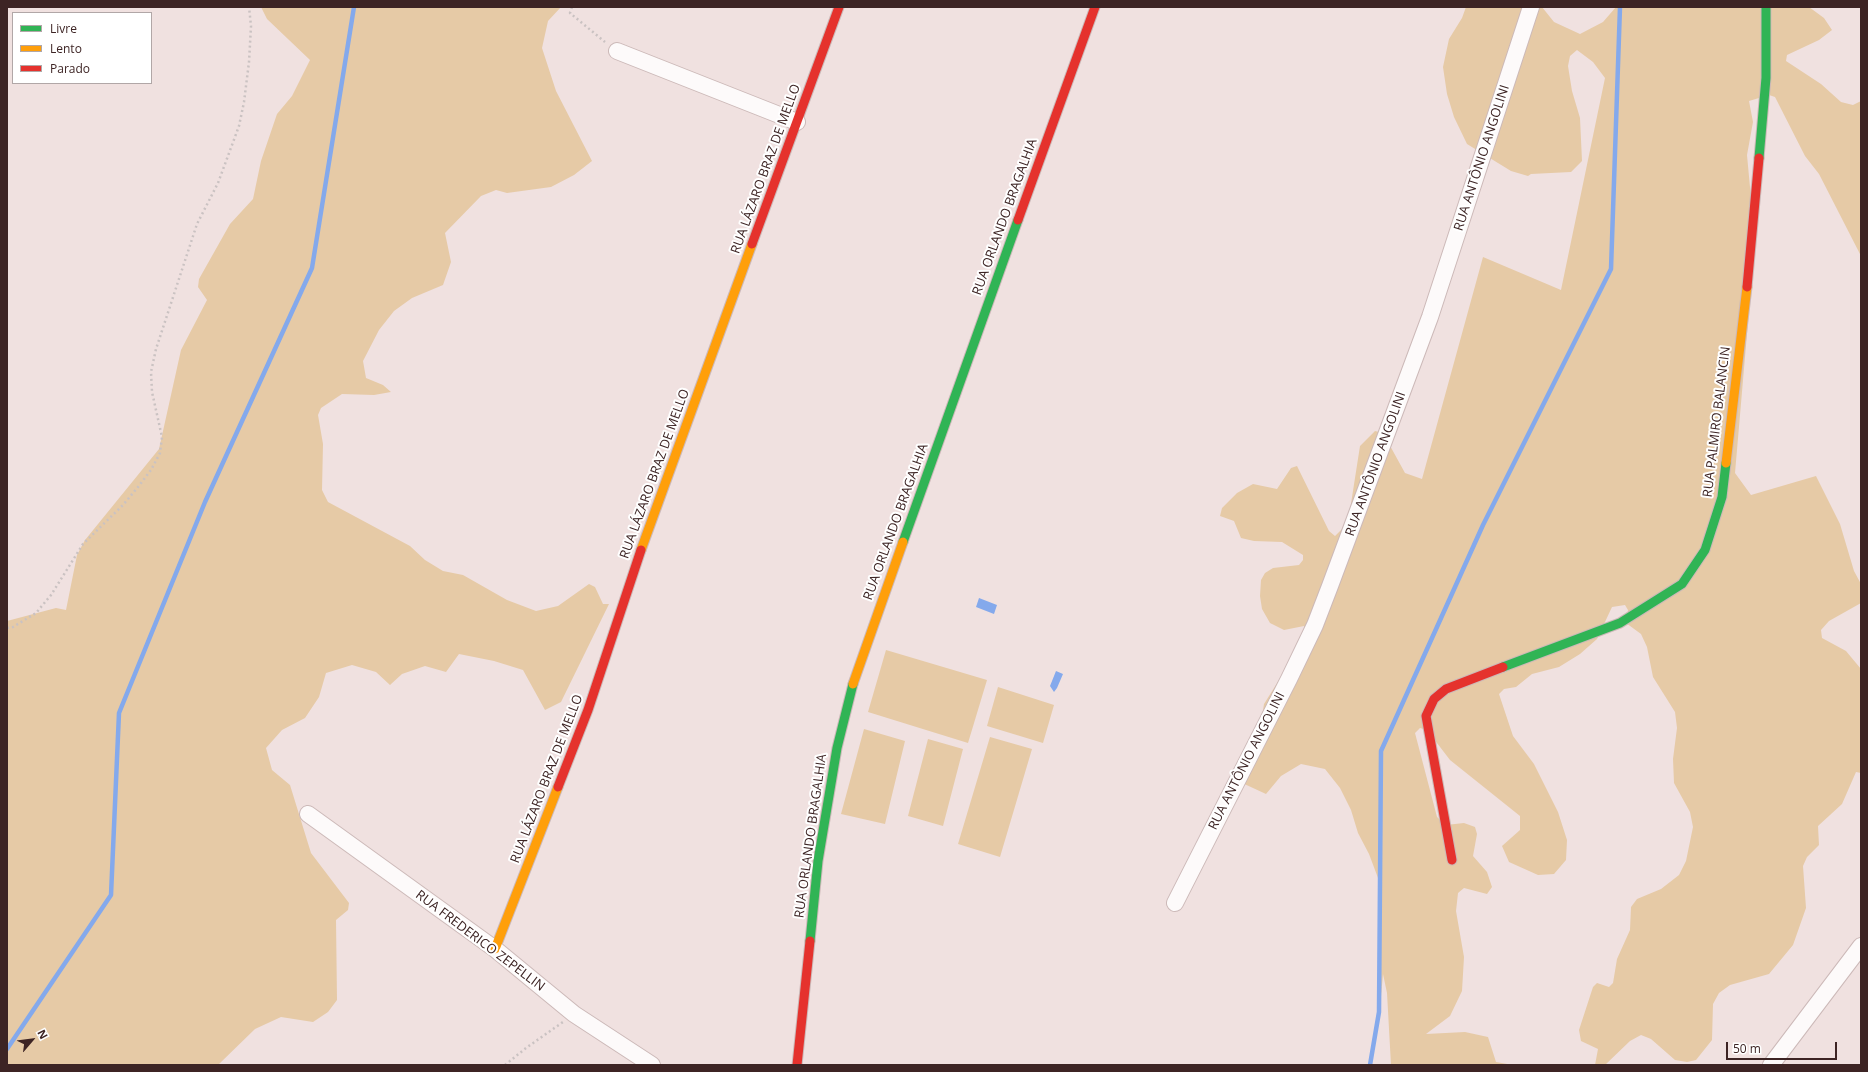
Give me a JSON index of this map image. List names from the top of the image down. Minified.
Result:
{"streets":{"street":["RUA ANTÔNIO ANGOLINI","RUA LÁZARO BRAZ DE MELLO","RUA ORLANDO BRAGALHIA","RUA PALMIRO BALANCIN","RUA FREDERICO ZEPELLIN"]},"crossings":[["RUA LÁZARO BRAZ DE MELLO","RUA FREDERICO ZEPELLIN"]],"legend":["Livre","Lento","Parado"],"scale_bar":"50 m","north":"top right"}
